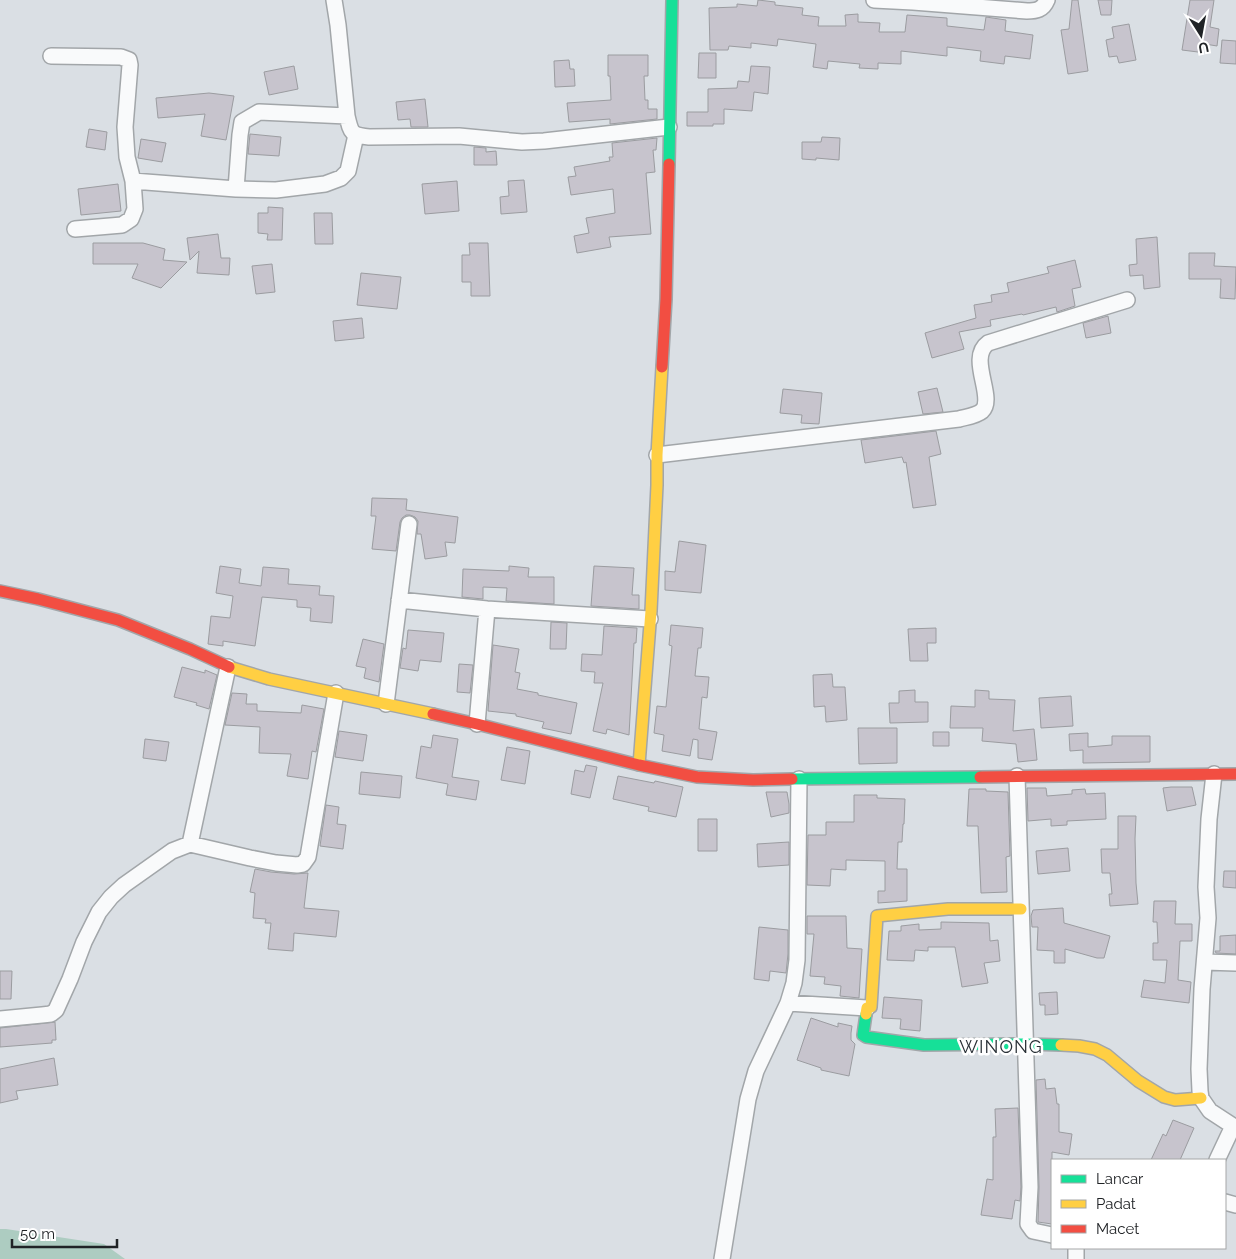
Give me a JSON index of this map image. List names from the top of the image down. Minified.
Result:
{"districts":["WINONG"],"legend":["Lancar","Padat","Macet"],"scale_bar":"50 m","north":"bottom"}
